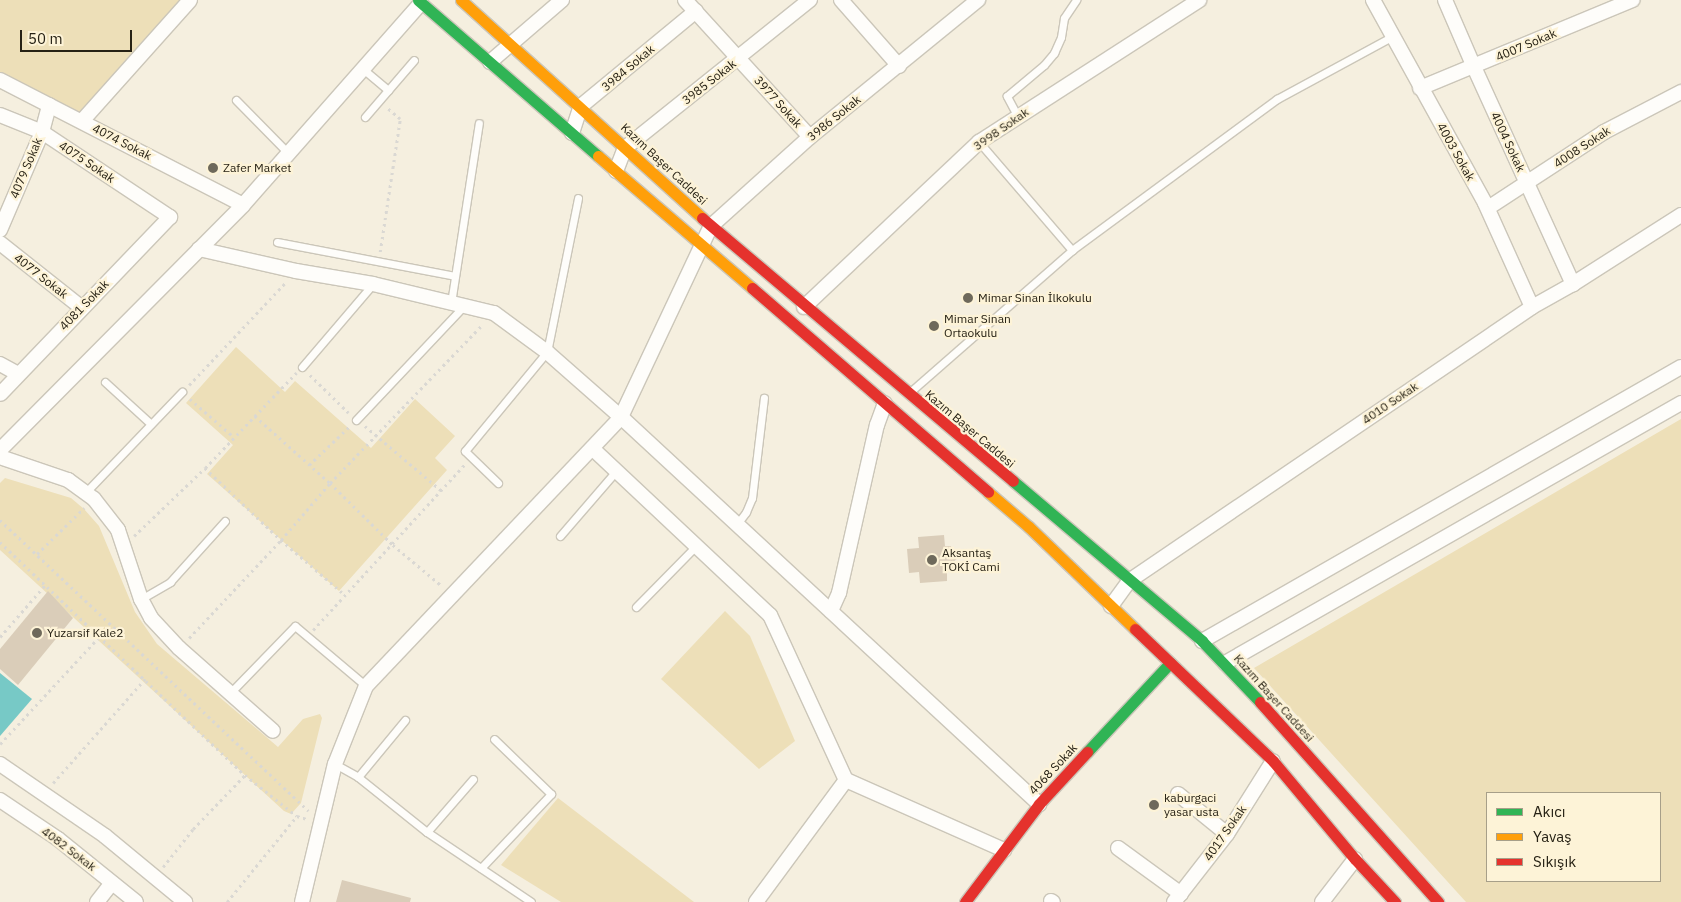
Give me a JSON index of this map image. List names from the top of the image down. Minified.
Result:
{"streets":{"main road":["Kazım Başer Caddesi","4068 Sokak"],"street":["4007 Sokak","3984 Sokak","3985 Sokak","3977 Sokak","3986 Sokak","3998 Sokak","4074 Sokak","4004 Sokak","4008 Sokak","4003 Sokak","4075 Sokak","4079 Sokak","4077 Sokak","4081 Sokak","4010 Sokak","4017 Sokak","4082 Sokak"]},"crossings":[["4007 Sokak","4004 Sokak"],["4007 Sokak","4003 Sokak"],["3984 Sokak","3977 Sokak"],["3984 Sokak","Kazım Başer Caddesi"],["3985 Sokak","3977 Sokak"],["3985 Sokak","Kazım Başer Caddesi"],["3977 Sokak","3986 Sokak"],["3986 Sokak","Kazım Başer Caddesi"],["3998 Sokak","Kazım Başer Caddesi"],["4074 Sokak","4079 Sokak"],["4004 Sokak","4008 Sokak"],["4004 Sokak","4010 Sokak"],["4008 Sokak","4003 Sokak"],["4003 Sokak","4010 Sokak"],["4075 Sokak","4079 Sokak"],["4075 Sokak","4081 Sokak"],["Kazım Başer Caddesi","4010 Sokak"],["4077 Sokak","4081 Sokak"]],"places":["Zafer Market","Mimar Sinan İlkokulu","Mimar Sinan Ortaokulu","Aksantaş TOKİ Cami","Yuzarsif Kale2","kaburgaci yasar usta"],"legend":["Akıcı","Yavaş","Sıkışık"],"scale_bar":"50 m"}
